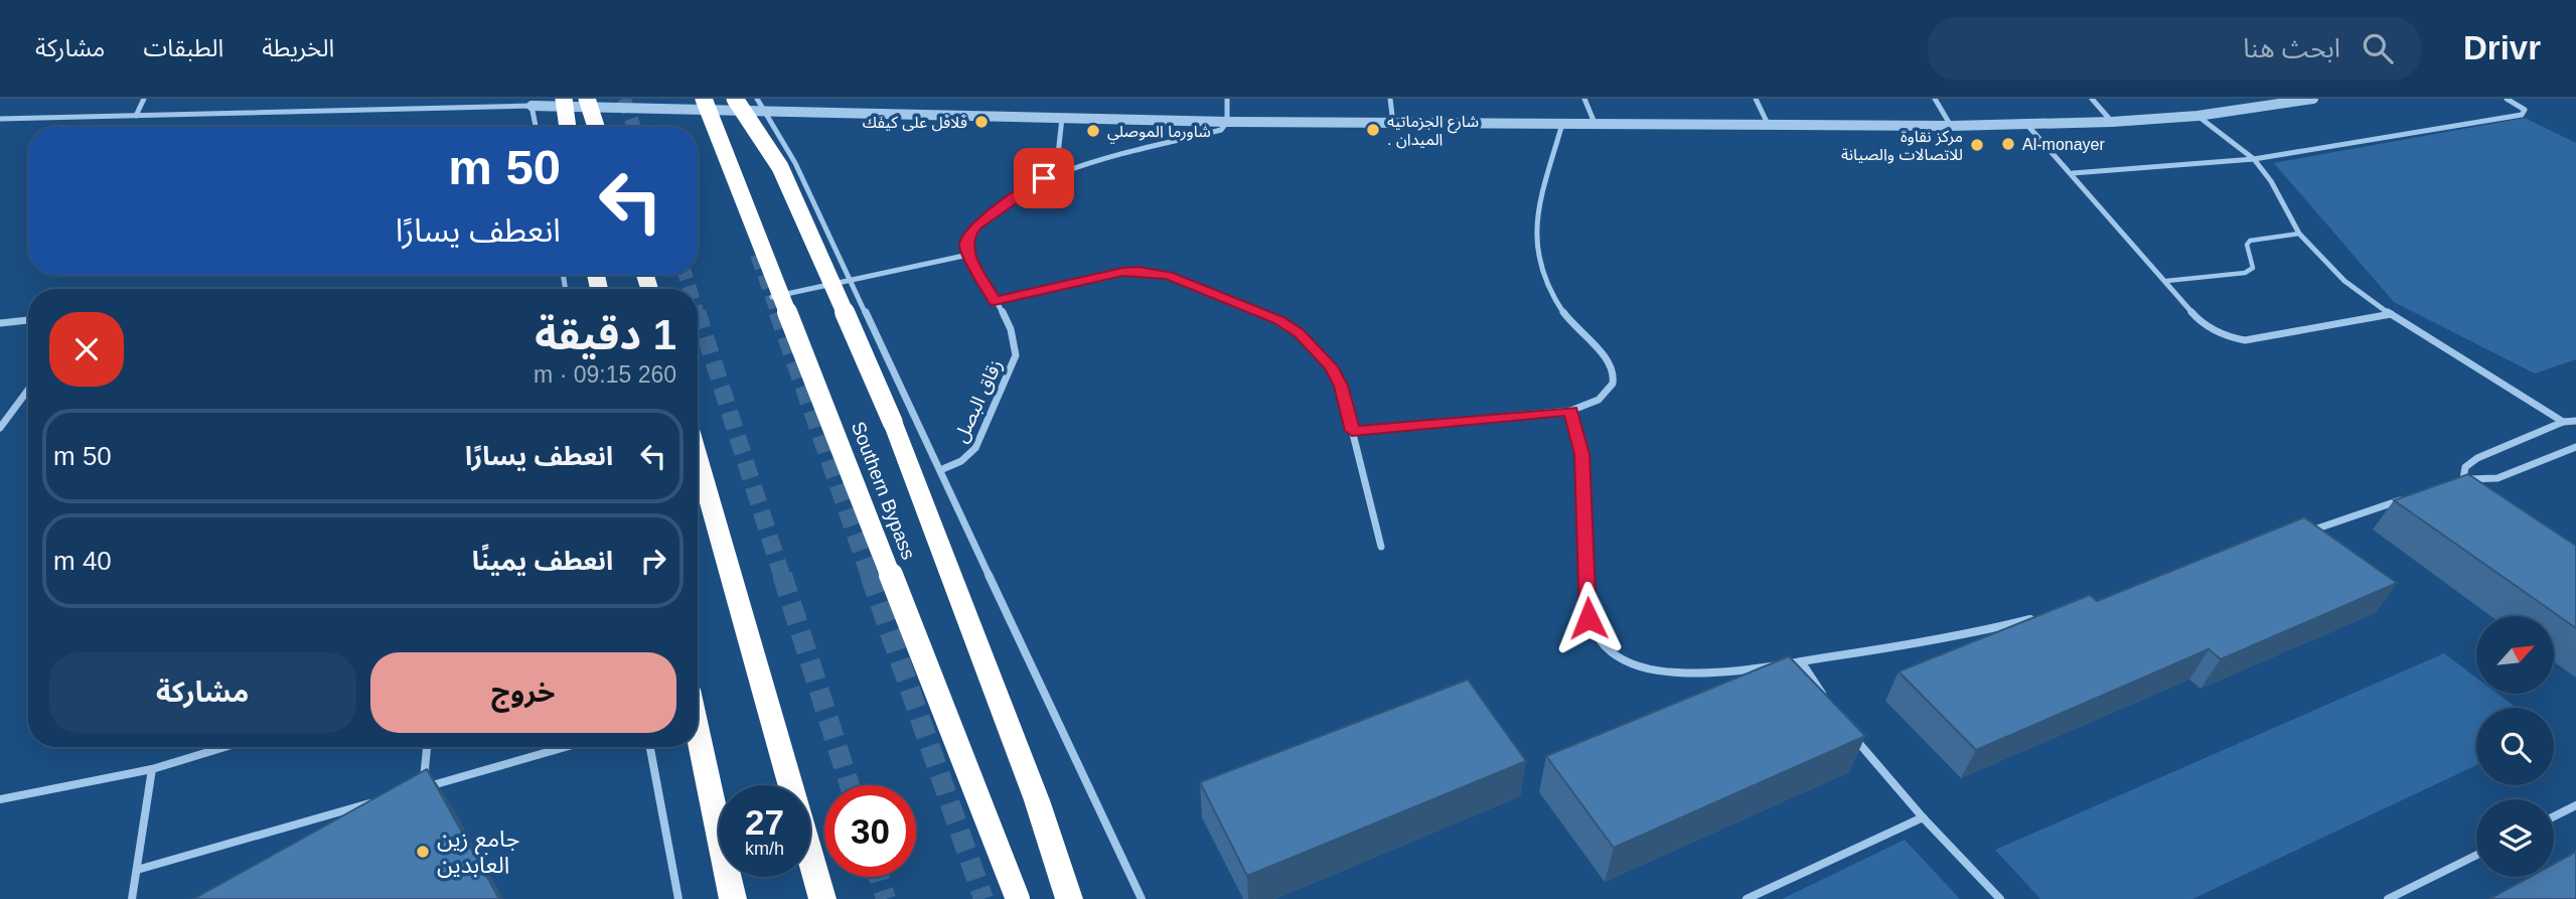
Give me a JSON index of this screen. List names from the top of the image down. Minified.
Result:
{"streets":{"highway":["Southern Bypass"],"street":["زقاق البصل"]},"places":["فلافل على كيفك","شارع الجزماتيه . الميدان","شاورما الموصلي","Al-monayer","مركز نقاوة للاتصالات والصيانة","جامع زين العابدين"],"north":"top right","page":{"header":"Drivr","search":"ابحث هنا","nav":["الخريطة","الطبقات","مشاركة"],"turn":["50 m","انعطف يسارًا"],"heading":["1 دقيقة","260 m · 09:15"],"list":[{"name":"انعطف يسارًا","value":"50 m"},{"name":"انعطف يمينًا","value":"40 m"}],"buttons":["خروج","مشاركة"],"speed":"27 km/h","limit":"30"}}
